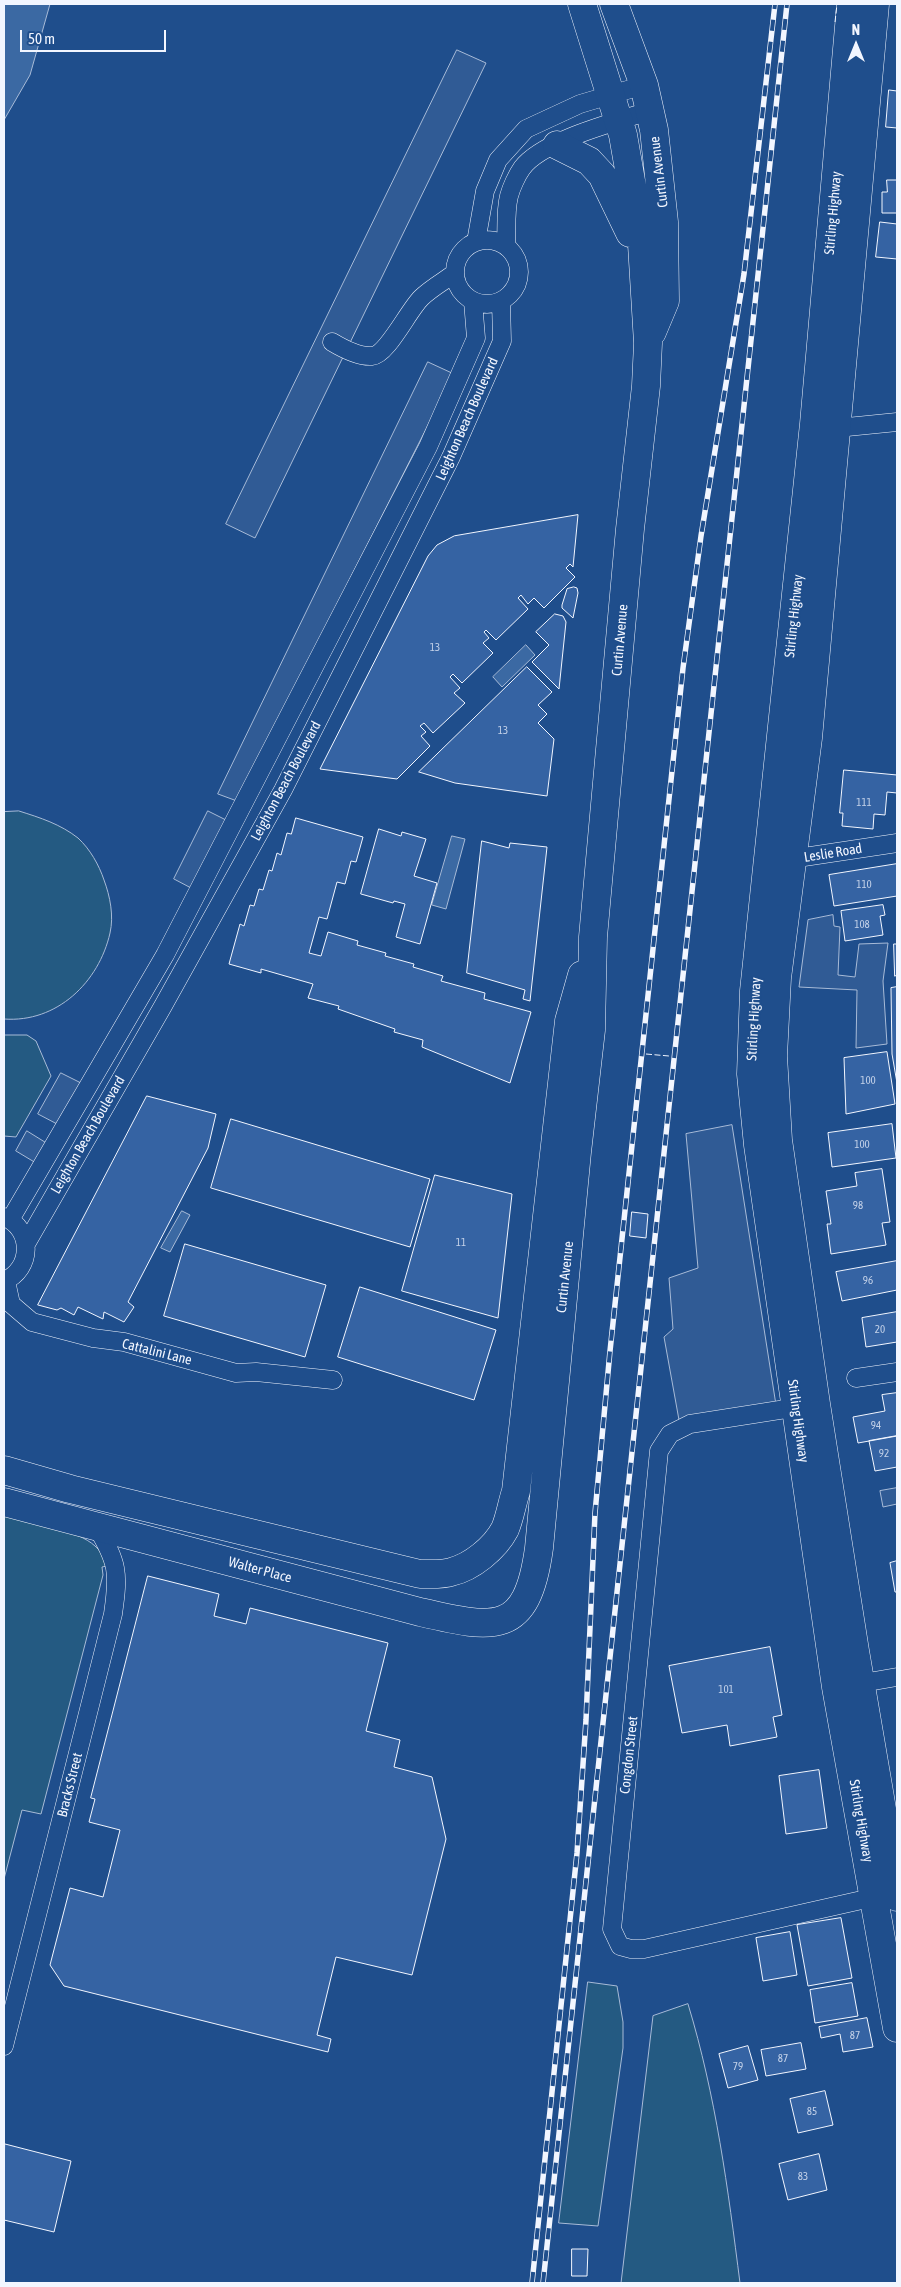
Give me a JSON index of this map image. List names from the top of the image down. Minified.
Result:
{"streets":{"main road":["Curtin Avenue","Stirling Highway","Walter Place"],"street":["Leighton Beach Boulevard","Leslie Road","Cattalini Lane","Congdon Street","Bracks Street"]},"crossings":[["Curtin Avenue","Walter Place"],["Stirling Highway","Leslie Road"],["Stirling Highway","Congdon Street"],["Leighton Beach Boulevard","Cattalini Lane"],["Walter Place","Bracks Street"]],"house_numbers":["13","13","111","110","108","100","100","98","11","96","20","94","92","101","87","87","79","85","83"],"scale_bar":"50 m","north":"top"}
